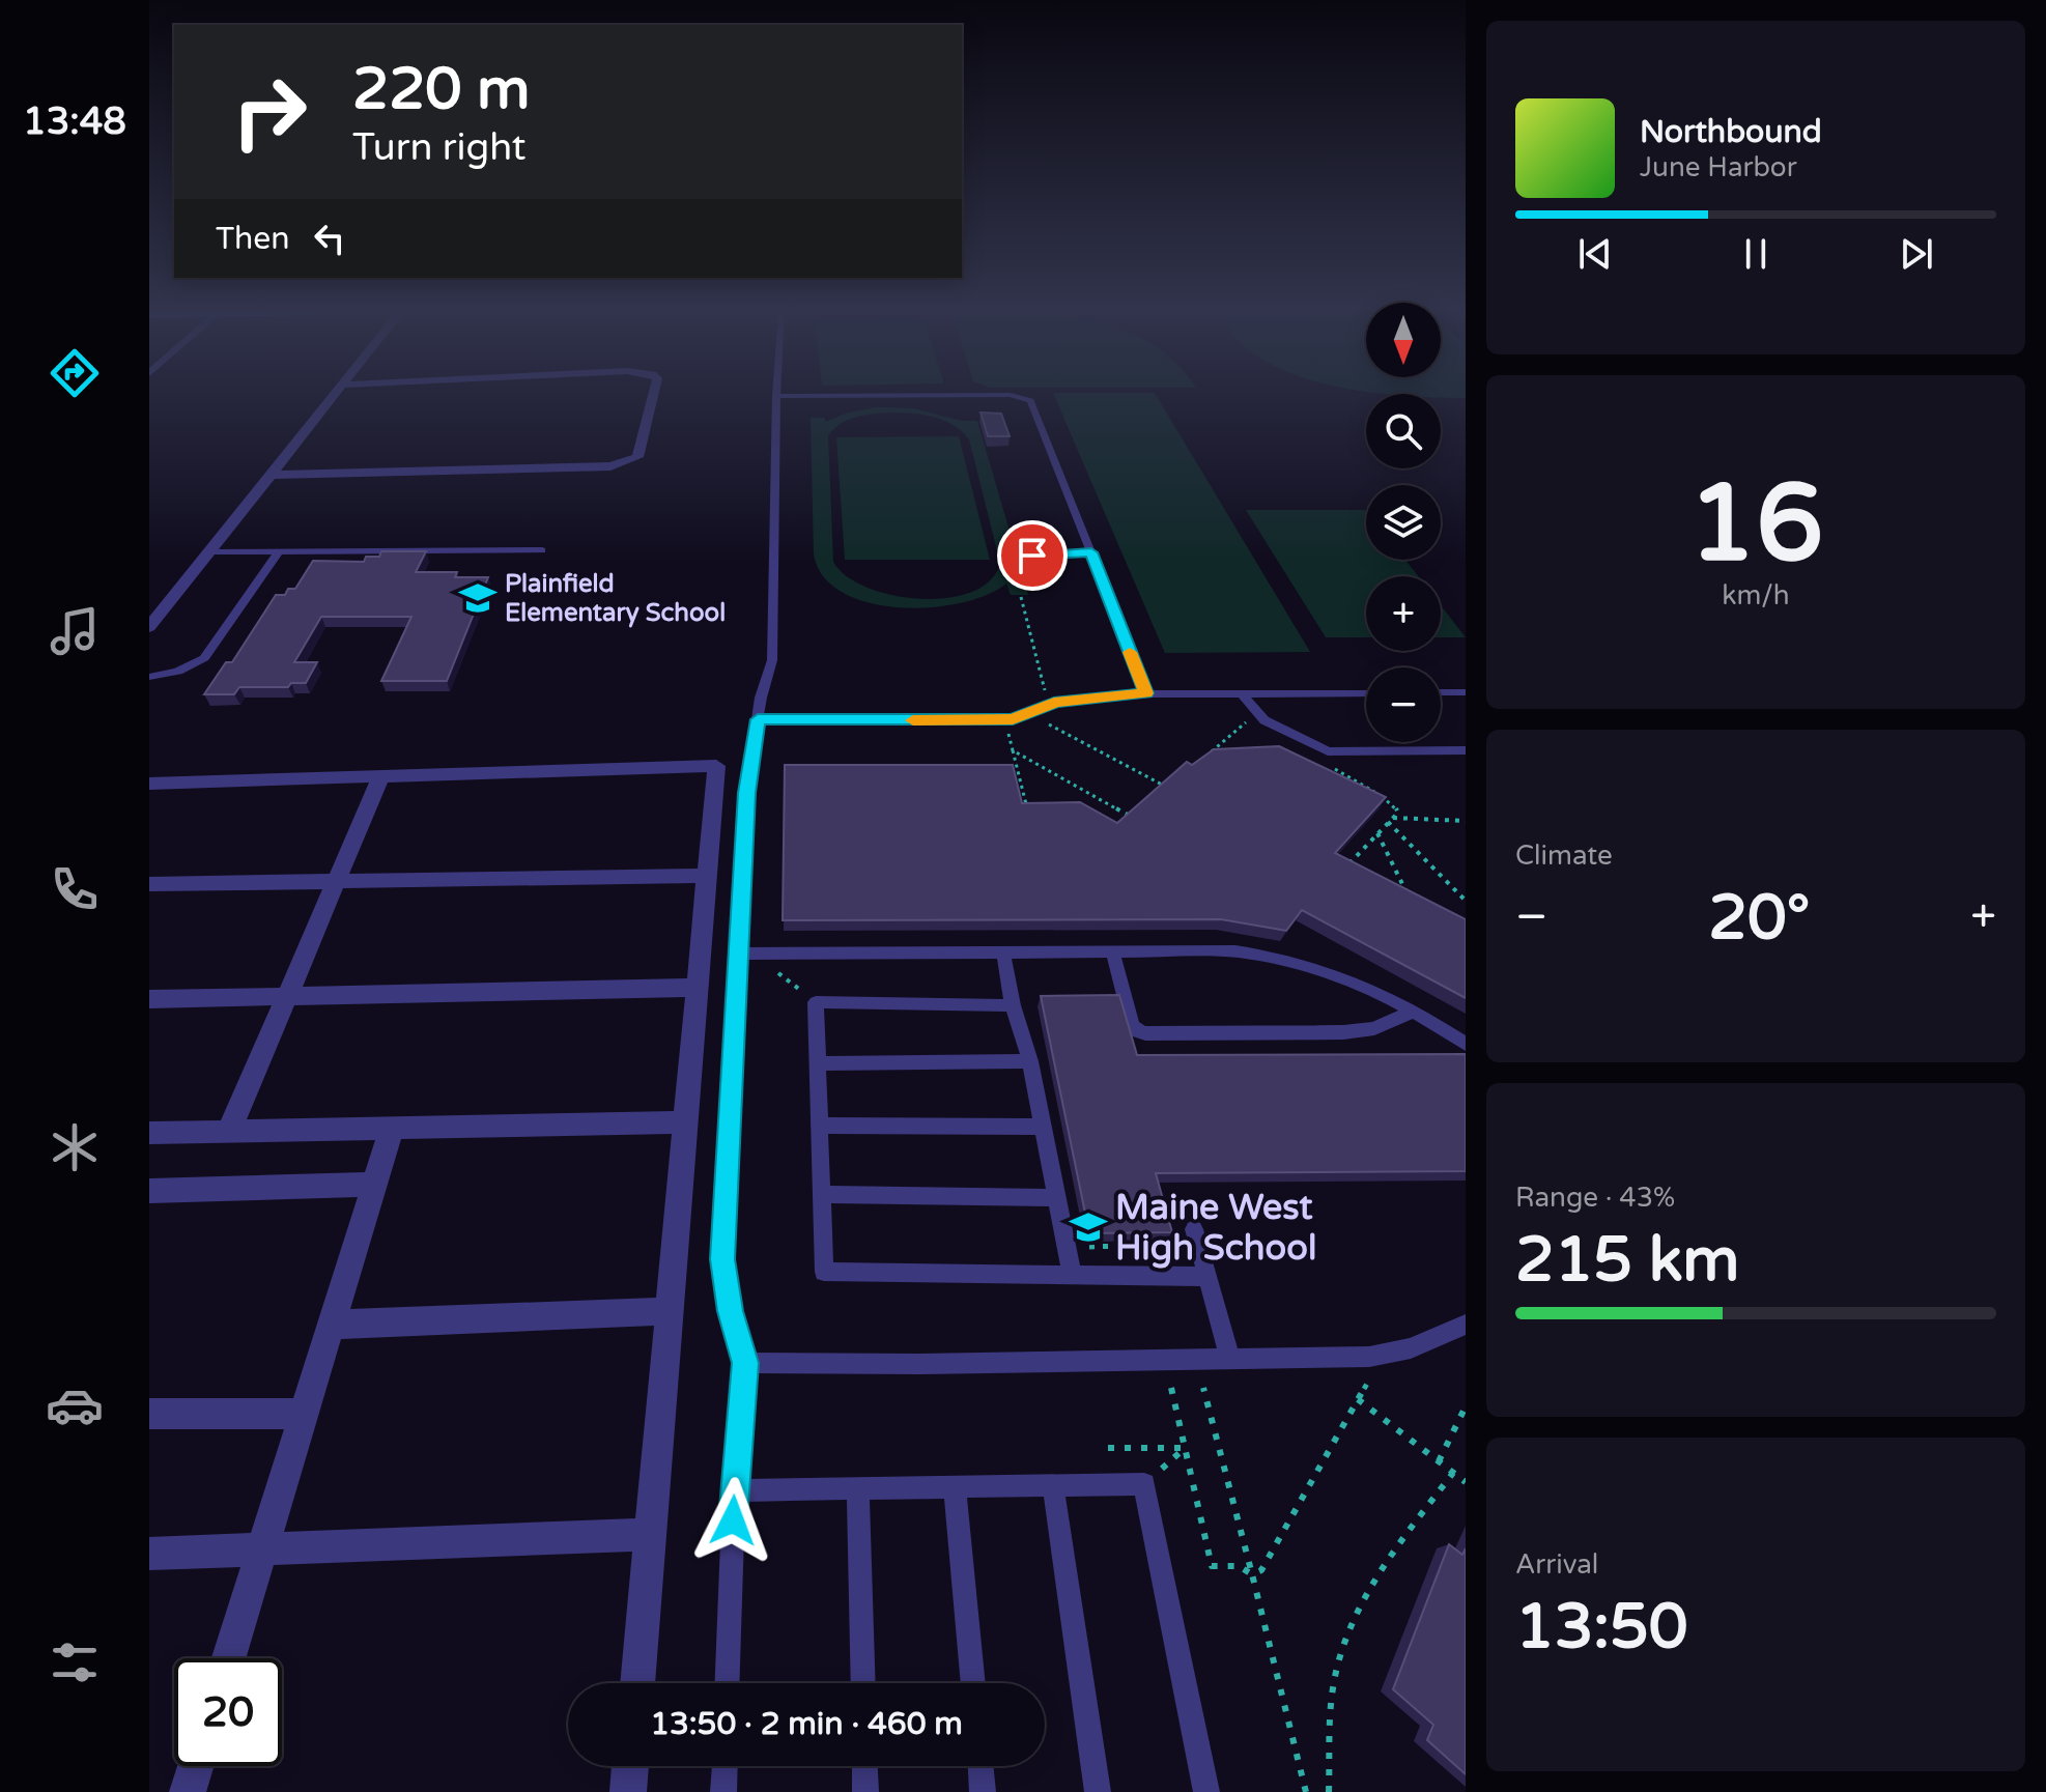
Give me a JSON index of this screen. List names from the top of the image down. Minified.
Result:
{"places":{"school or university":["Plainfield Elementary School","Maine West High School"]},"north":"bottom","page":{"tabs":"13:48","turn":["220 m","Turn right"],"song":["Northbound","June Harbor"],"then":"Then","map_buttons":["+","−"],"tile":[["16","km/h"],"Climate",["Range · 43%","215 km"],["Arrival","13:50"]],"heat":["−","20°","+"],"limit":"20","trip":"13:50 · 2 min · 460 m"}}
